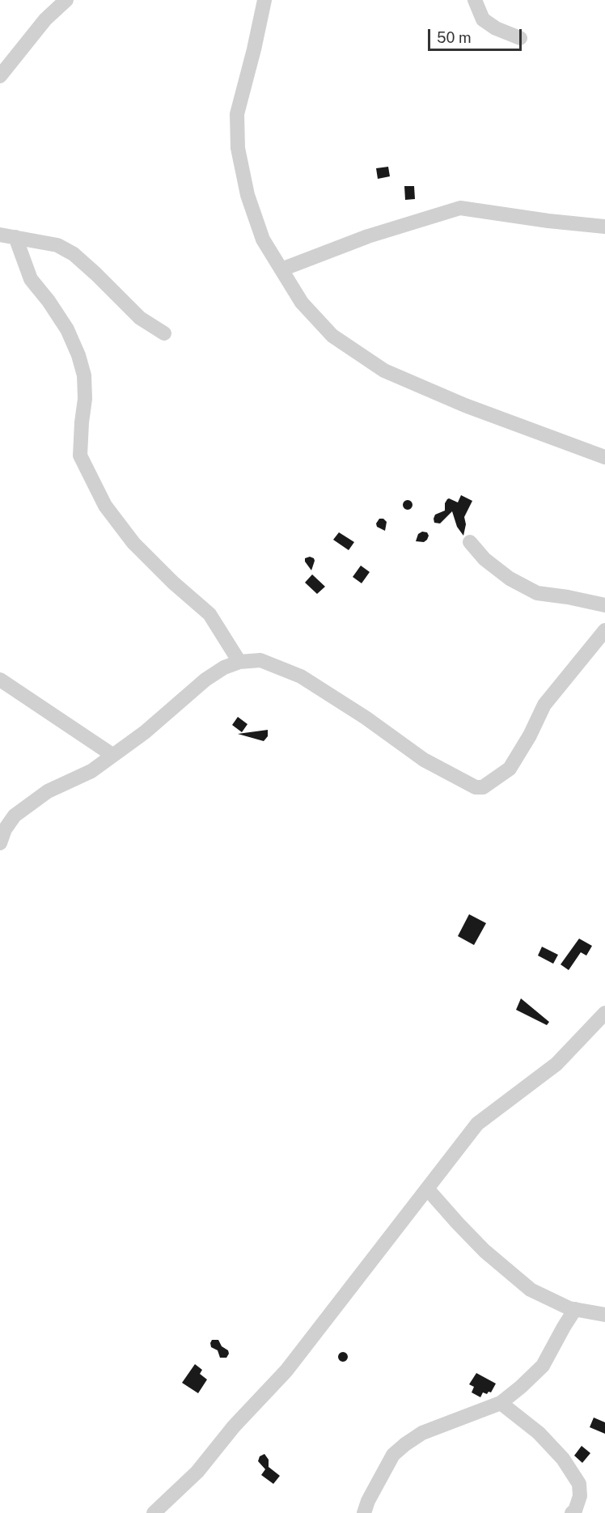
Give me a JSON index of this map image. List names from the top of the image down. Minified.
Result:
{"scale_bar":"50 m"}
